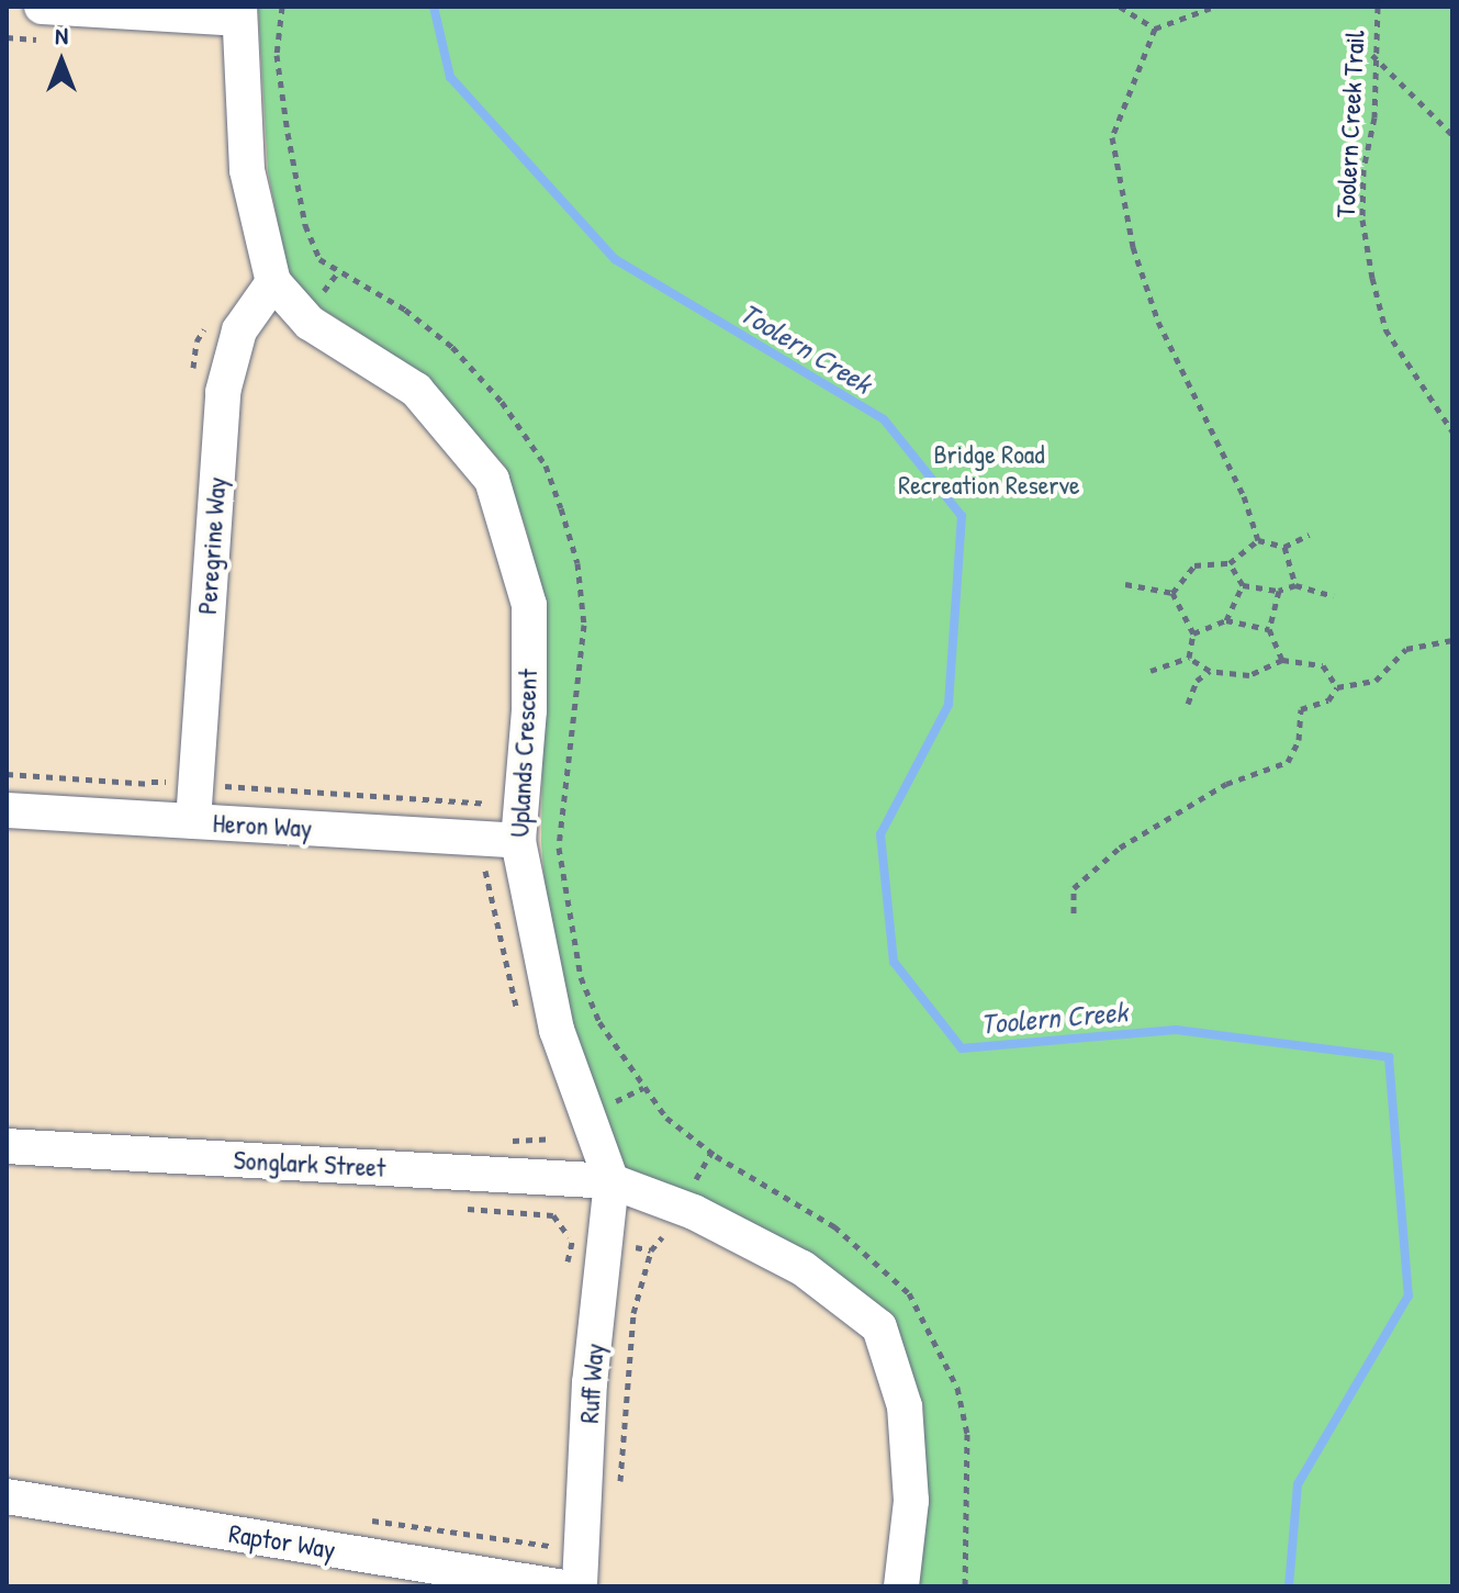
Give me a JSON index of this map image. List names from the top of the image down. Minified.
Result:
{"streets":{"street":["Peregrine Way","Uplands Crescent","Heron Way","Songlark Street","Ruff Way","Raptor Way"],"path":["Toolern Creek Trail"]},"crossings":[["Peregrine Way","Uplands Crescent"],["Peregrine Way","Heron Way"],["Uplands Crescent","Heron Way"],["Uplands Crescent","Songlark Street"],["Uplands Crescent","Ruff Way"],["Songlark Street","Ruff Way"]],"water":["Toolern Creek"],"parks":["Bridge Road Recreation Reserve"],"north":"top"}
